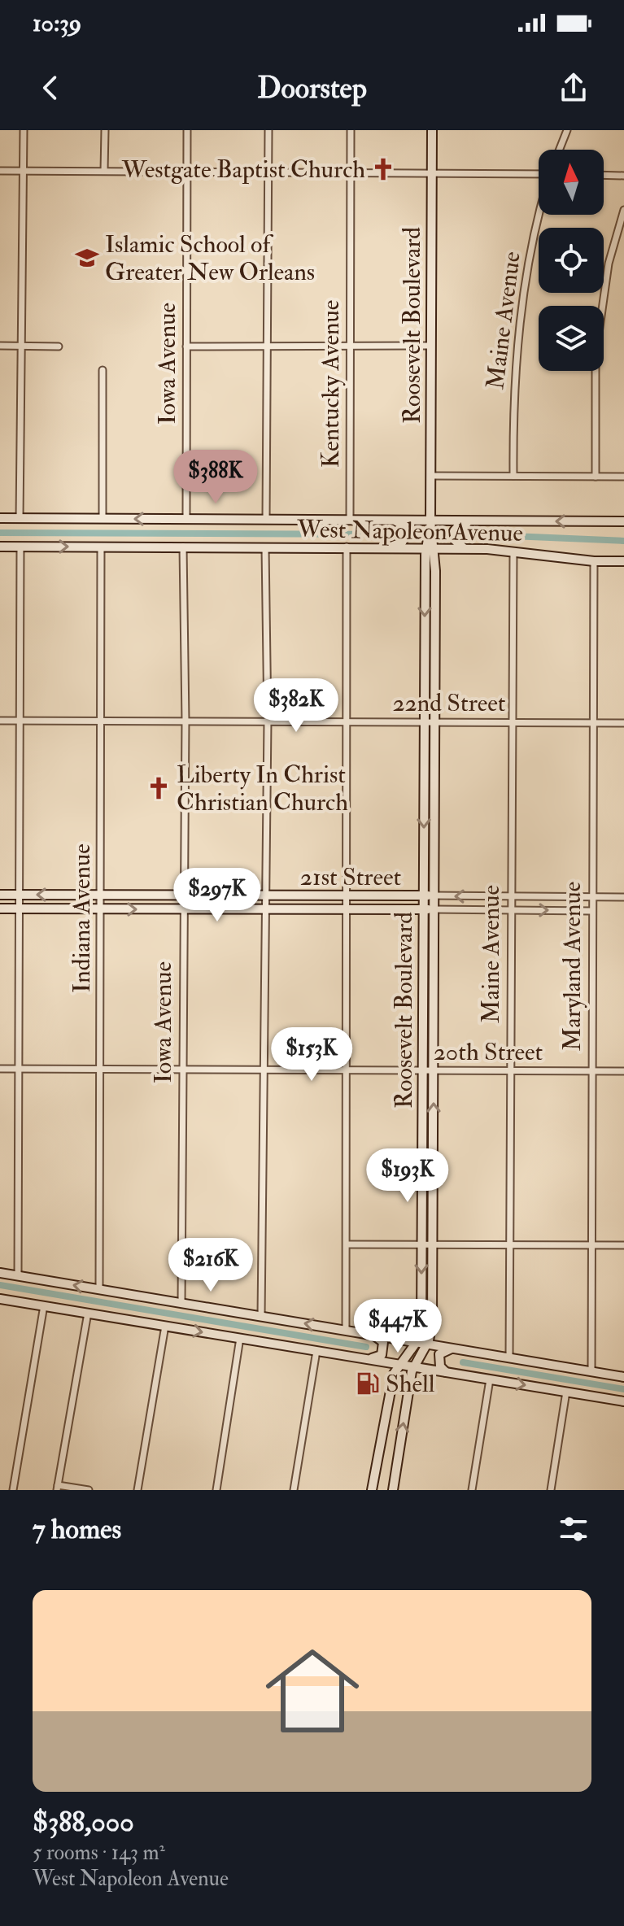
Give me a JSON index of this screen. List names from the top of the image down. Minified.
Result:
{"streets":{"street":["Maine Avenue","Roosevelt Boulevard","Iowa Avenue","Kentucky Avenue","West Napoleon Avenue","22nd Street","21st Street","Indiana Avenue","Maryland Avenue","20th Street"]},"crossings":[["Maine Avenue","West Napoleon Avenue"],["Maine Avenue","22nd Street"],["Maine Avenue","21st Street"],["Maine Avenue","20th Street"],["Roosevelt Boulevard","West Napoleon Avenue"],["Roosevelt Boulevard","22nd Street"],["Roosevelt Boulevard","21st Street"],["Roosevelt Boulevard","20th Street"],["Iowa Avenue","West Napoleon Avenue"],["Iowa Avenue","22nd Street"],["Iowa Avenue","21st Street"],["Iowa Avenue","20th Street"],["Kentucky Avenue","West Napoleon Avenue"],["West Napoleon Avenue","Indiana Avenue"],["West Napoleon Avenue","Maryland Avenue"],["22nd Street","Indiana Avenue"],["22nd Street","Maryland Avenue"],["21st Street","Indiana Avenue"],["21st Street","Maryland Avenue"],["Indiana Avenue","20th Street"],["Maryland Avenue","20th Street"]],"places":{"church":["Westgate Baptist Church","Liberty In Christ Christian Church"],"school or university":["Islamic School of Greater New Orleans"],"fuel station":["Shell"]},"north":"top","page":{"status":"10:39","header":"Doorstep","price":["$388K","$382K","$297K","$153K","$193K","$216K","$447K"],"heading":"7 homes","list":[{"name":"$388,000","note":"5 rooms · 143 m² · West Napoleon Avenue"}]}}
